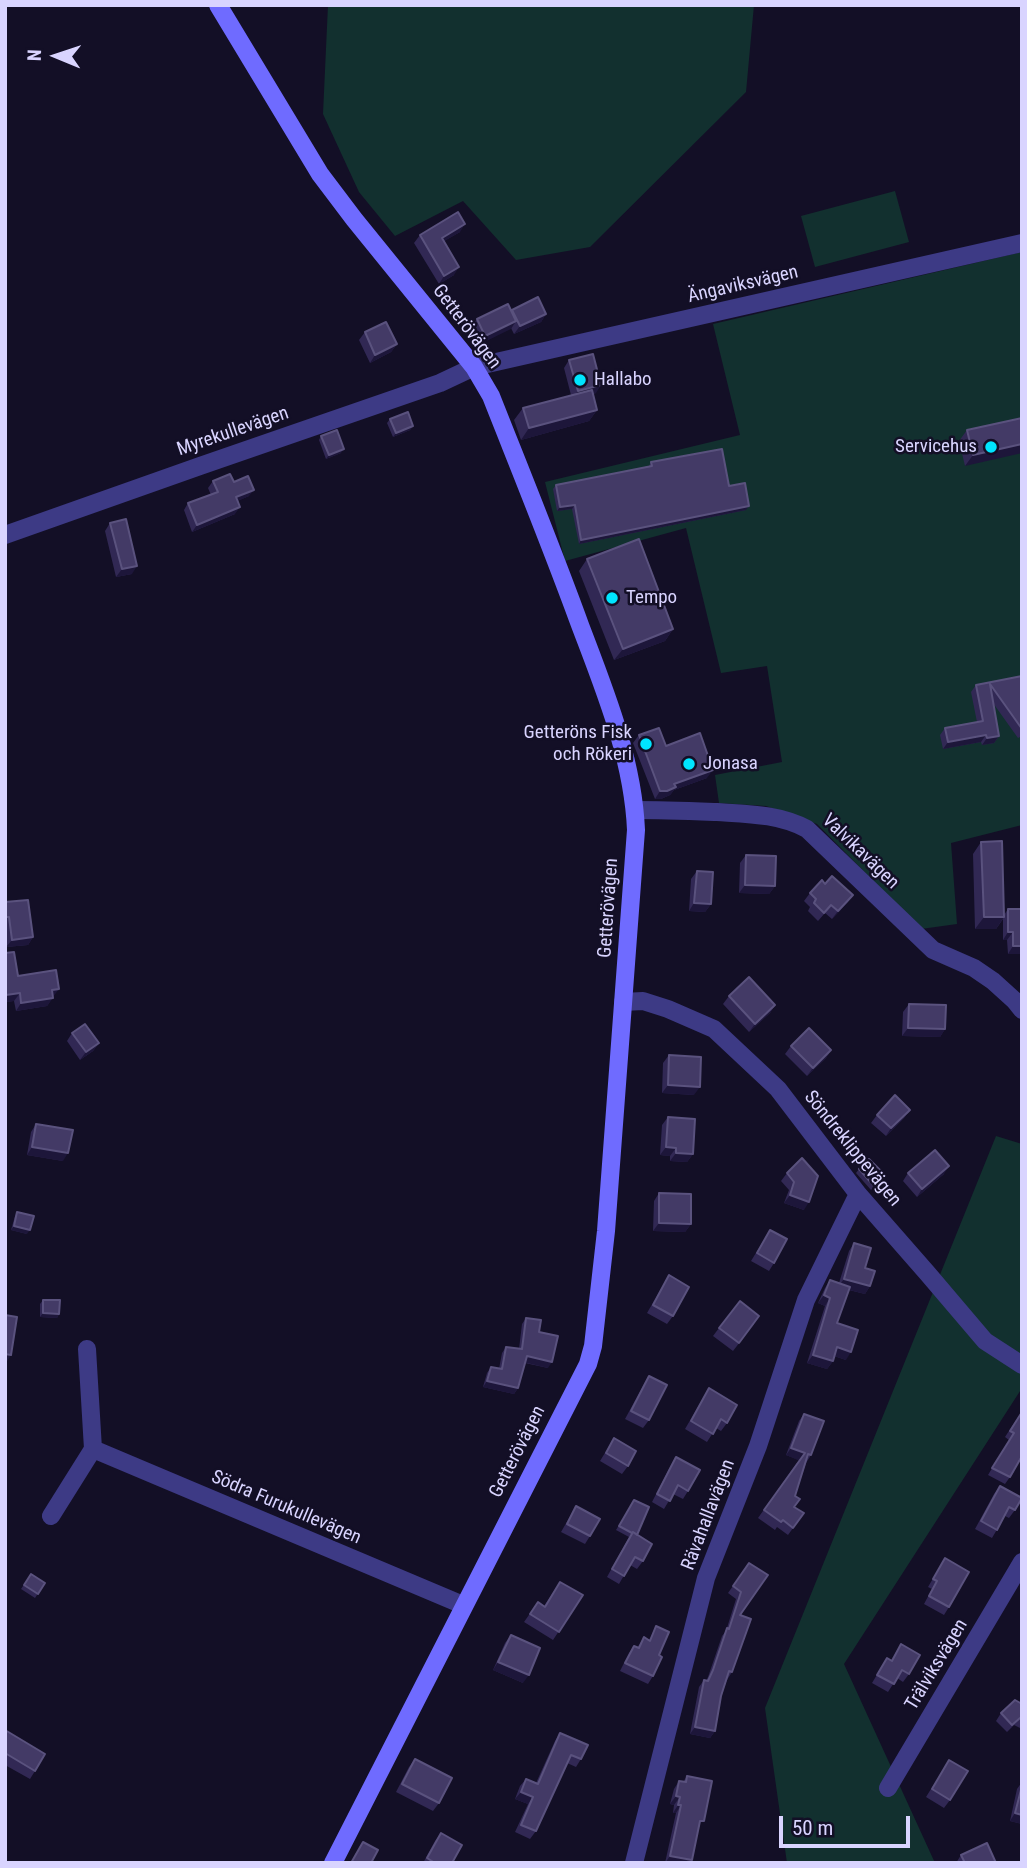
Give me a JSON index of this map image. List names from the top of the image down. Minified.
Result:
{"streets":{"street":["Ängaviksvägen","Getterövägen","Myrekullevägen","Valvikavägen","Söndreklippevägen","Södra Furukullevägen","Rävahallavägen","Trälviksvägen"]},"crossings":[["Ängaviksvägen","Getterövägen"],["Ängaviksvägen","Myrekullevägen"],["Getterövägen","Myrekullevägen"],["Getterövägen","Valvikavägen"],["Getterövägen","Söndreklippevägen"],["Getterövägen","Södra Furukullevägen"],["Söndreklippevägen","Rävahallavägen"]],"places":["Hallabo","Servicehus","Tempo","Getteröns Fisk och Rökeri","Jonasa"],"scale_bar":"50 m","north":"left"}
